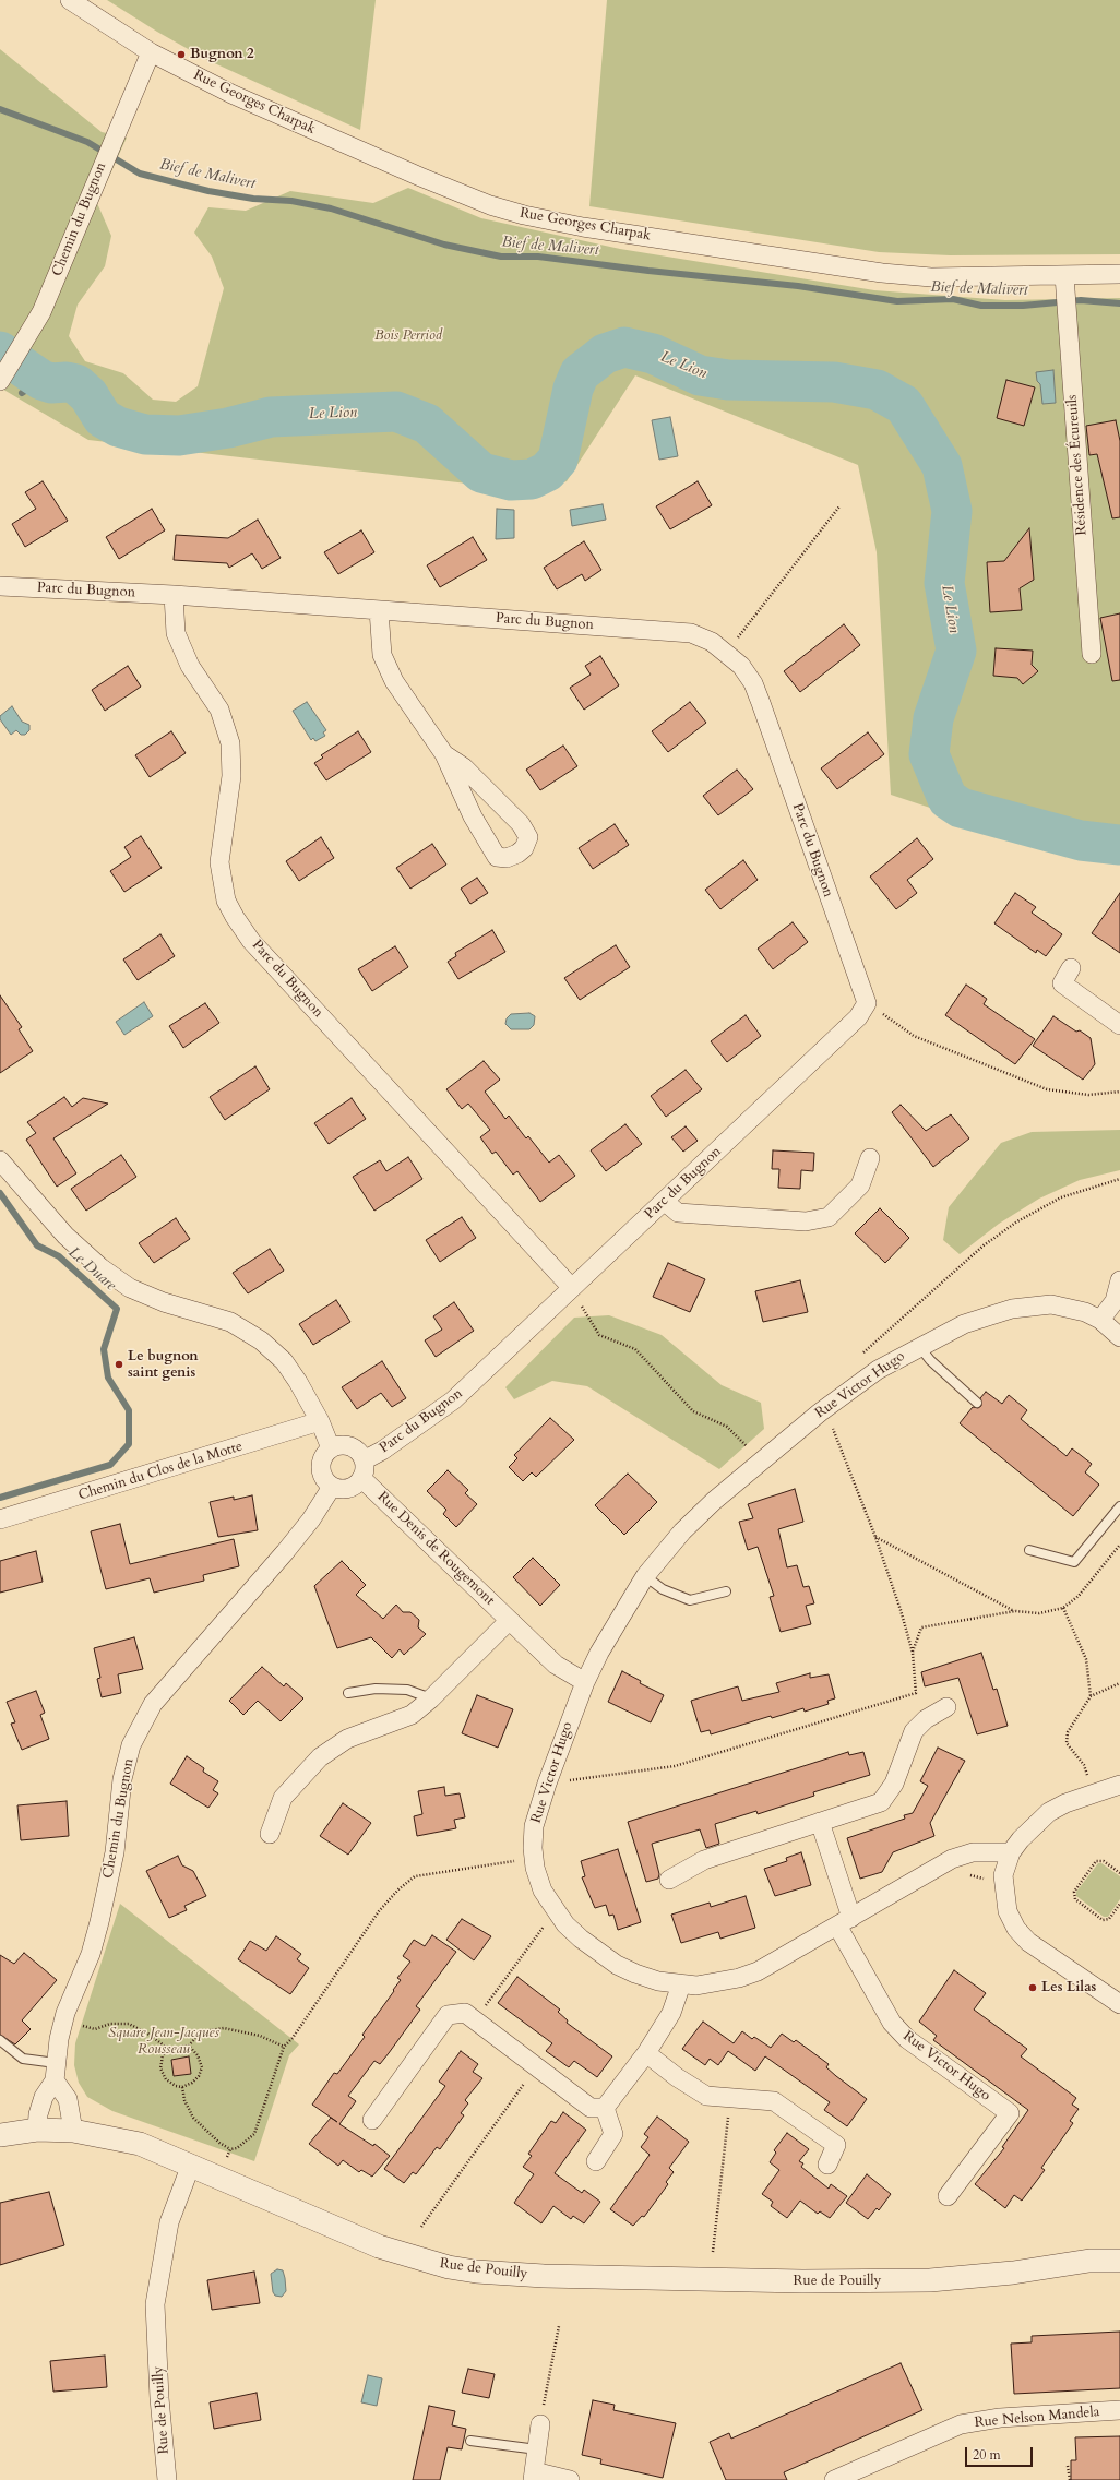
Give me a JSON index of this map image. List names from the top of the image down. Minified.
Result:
{"streets":{"street":["Rue Georges Charpak","Chemin du Bugnon","Résidence des Écureuils","Parc du Bugnon","Rue Victor Hugo","Chemin du Clos de la Motte","Rue Denis de Rougemont","Rue de Pouilly","Rue Nelson Mandela"]},"crossings":[["Rue Georges Charpak","Chemin du Bugnon"],["Rue Georges Charpak","Résidence des Écureuils"],["Chemin du Bugnon","Parc du Bugnon"],["Chemin du Bugnon","Rue Denis de Rougemont"],["Parc du Bugnon","Rue Denis de Rougemont"],["Rue Victor Hugo","Rue Denis de Rougemont"]],"water":["Bief de Malivert","Le Lion","Le Duare"],"parks":["Bois Perriod","Square Jean-Jacques Rousseau"],"places":["Bugnon 2","Le bugnon saint genis","Les Lilas"],"scale_bar":"20 m"}
